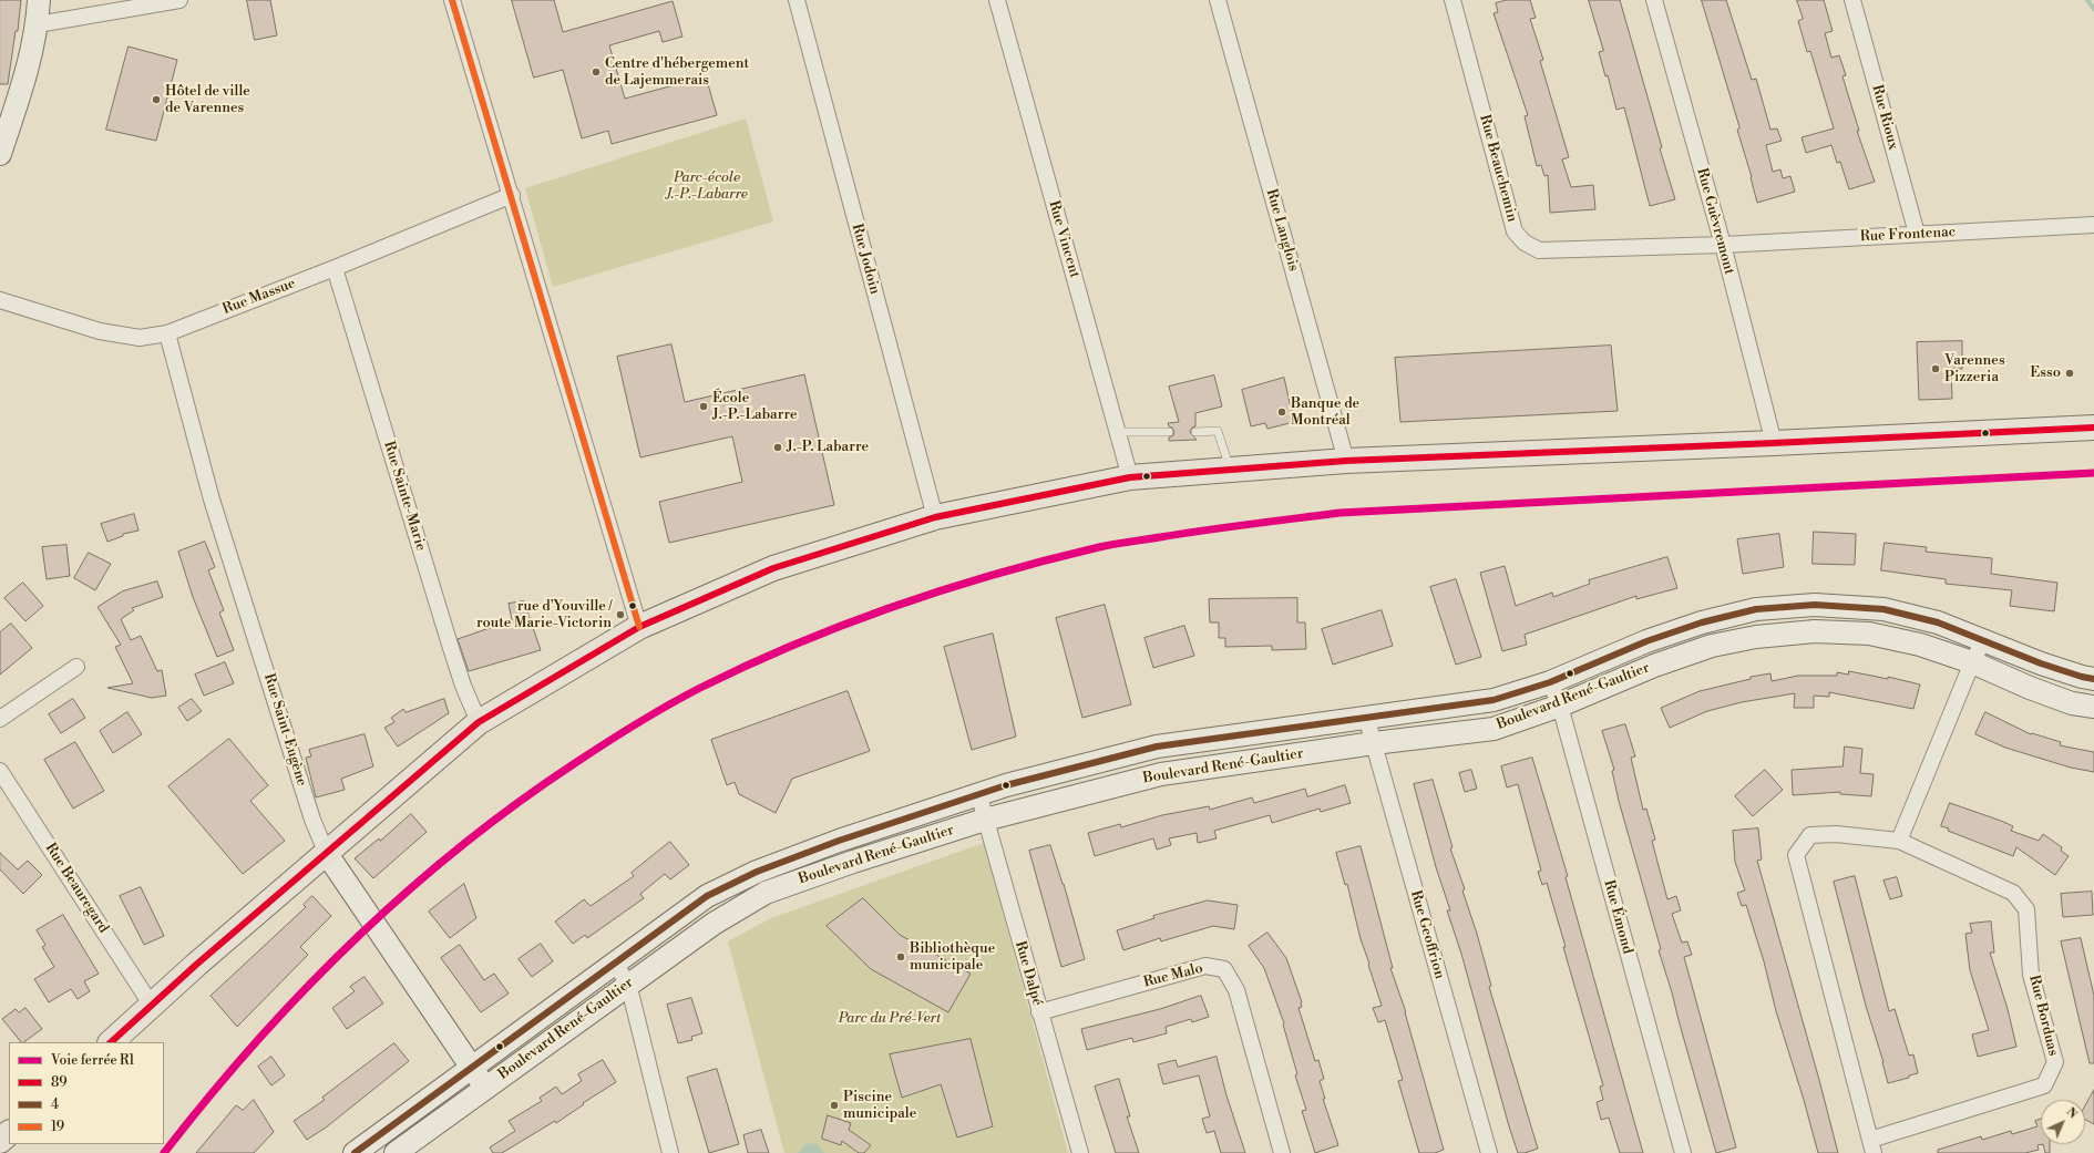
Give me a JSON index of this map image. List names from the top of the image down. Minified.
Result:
{"streets":{"street":["Rue Rioux","Rue Beauchemin","Rue Guèvremont","Rue Langlois","Rue Frontenac","Rue Vincent","Rue Jodoin","Rue Massue","Rue Sainte-Marie","Boulevard René-Gaultier","Rue Saint-Eugène","Rue Beauregard","Rue Émond","Rue Geoffrion","Rue Dalpé","Rue Malo","Rue Borduas"]},"crossings":[["Rue Rioux","Rue Frontenac"],["Rue Beauchemin","Rue Guèvremont"],["Rue Beauchemin","Rue Frontenac"],["Rue Guèvremont","Rue Frontenac"],["Rue Massue","Rue Sainte-Marie"],["Rue Massue","Rue Saint-Eugène"],["Boulevard René-Gaultier","Rue Saint-Eugène"],["Boulevard René-Gaultier","Rue Émond"],["Boulevard René-Gaultier","Rue Geoffrion"],["Boulevard René-Gaultier","Rue Dalpé"],["Rue Dalpé","Rue Malo"]],"parks":["Parc-école J.-P.-Labarre","Parc du Pré-Vert"],"places":["Centre d'hébergement de Lajemmerais","Hôtel de ville de Varennes","Varennes Pizzeria","Esso","École J.-P.-Labarre","Banque de Montréal","J.-P. Labarre","rue d'Youville / route Marie-Victorin","Bibliothèque municipale","Piscine municipale"],"lines":["transit line 19","transit line 89","rail line R1","transit line 4"],"legend":["Voie ferrée R1","89","4","19"],"north":"top right"}
